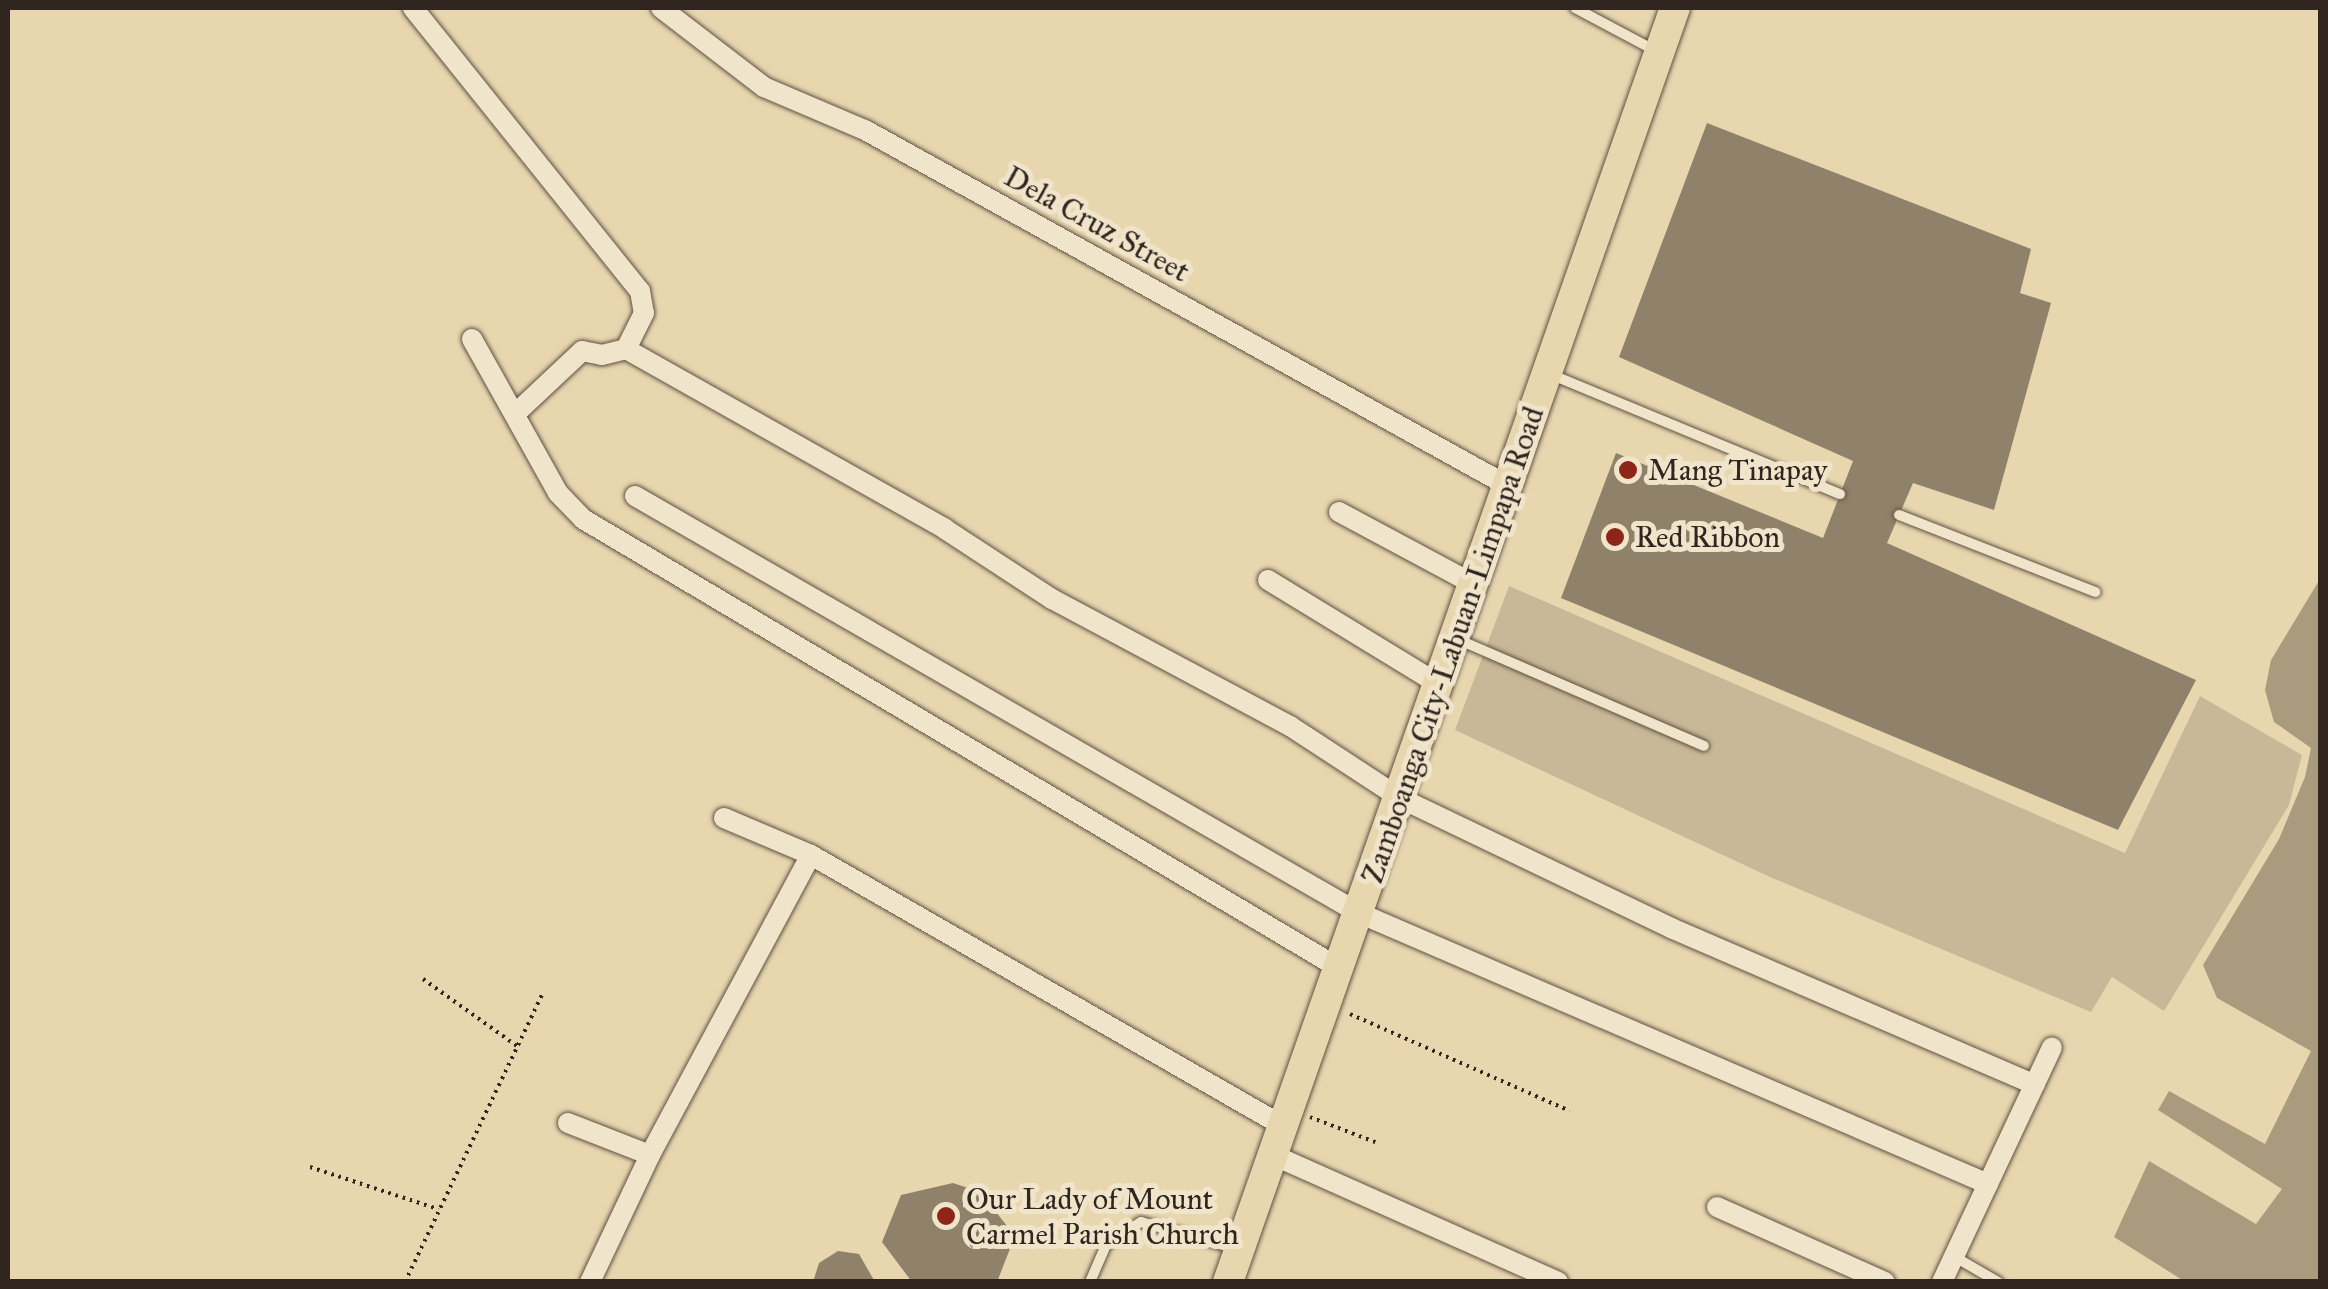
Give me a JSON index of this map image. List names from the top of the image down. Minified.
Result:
{"streets":{"main road":["Zamboanga City-Labuan-Limpapa Road"],"street":["Dela Cruz Street"]},"crossings":[["Dela Cruz Street","Zamboanga City-Labuan-Limpapa Road"]],"places":["Mang Tinapay","Red Ribbon","Our Lady of Mount Carmel Parish Church"]}
